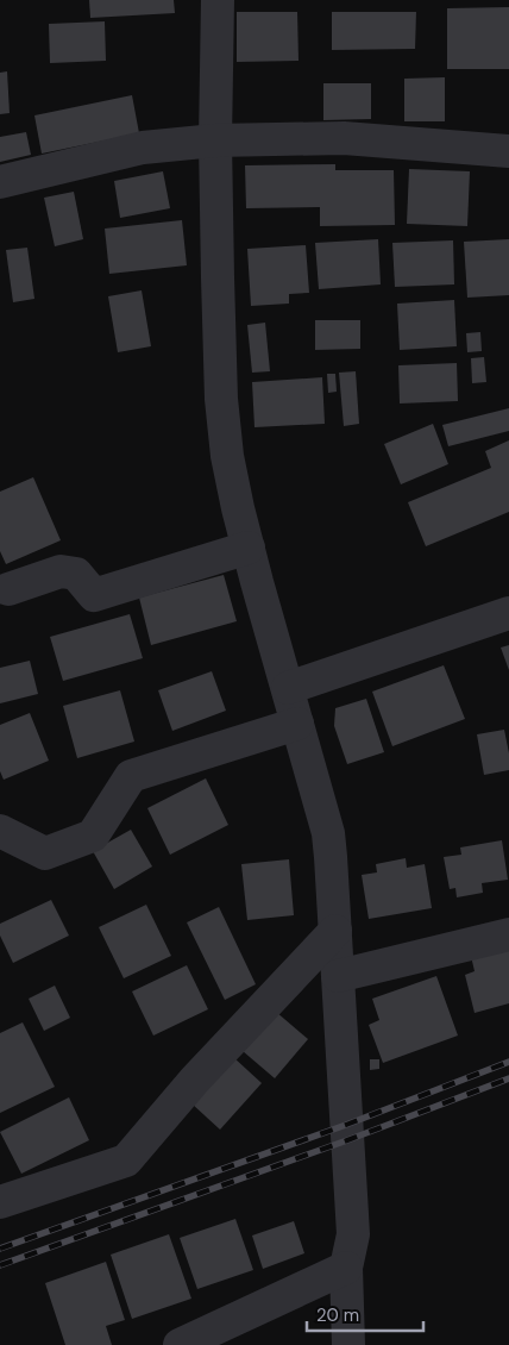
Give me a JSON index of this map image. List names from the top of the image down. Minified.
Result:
{"scale_bar":"20 m"}
